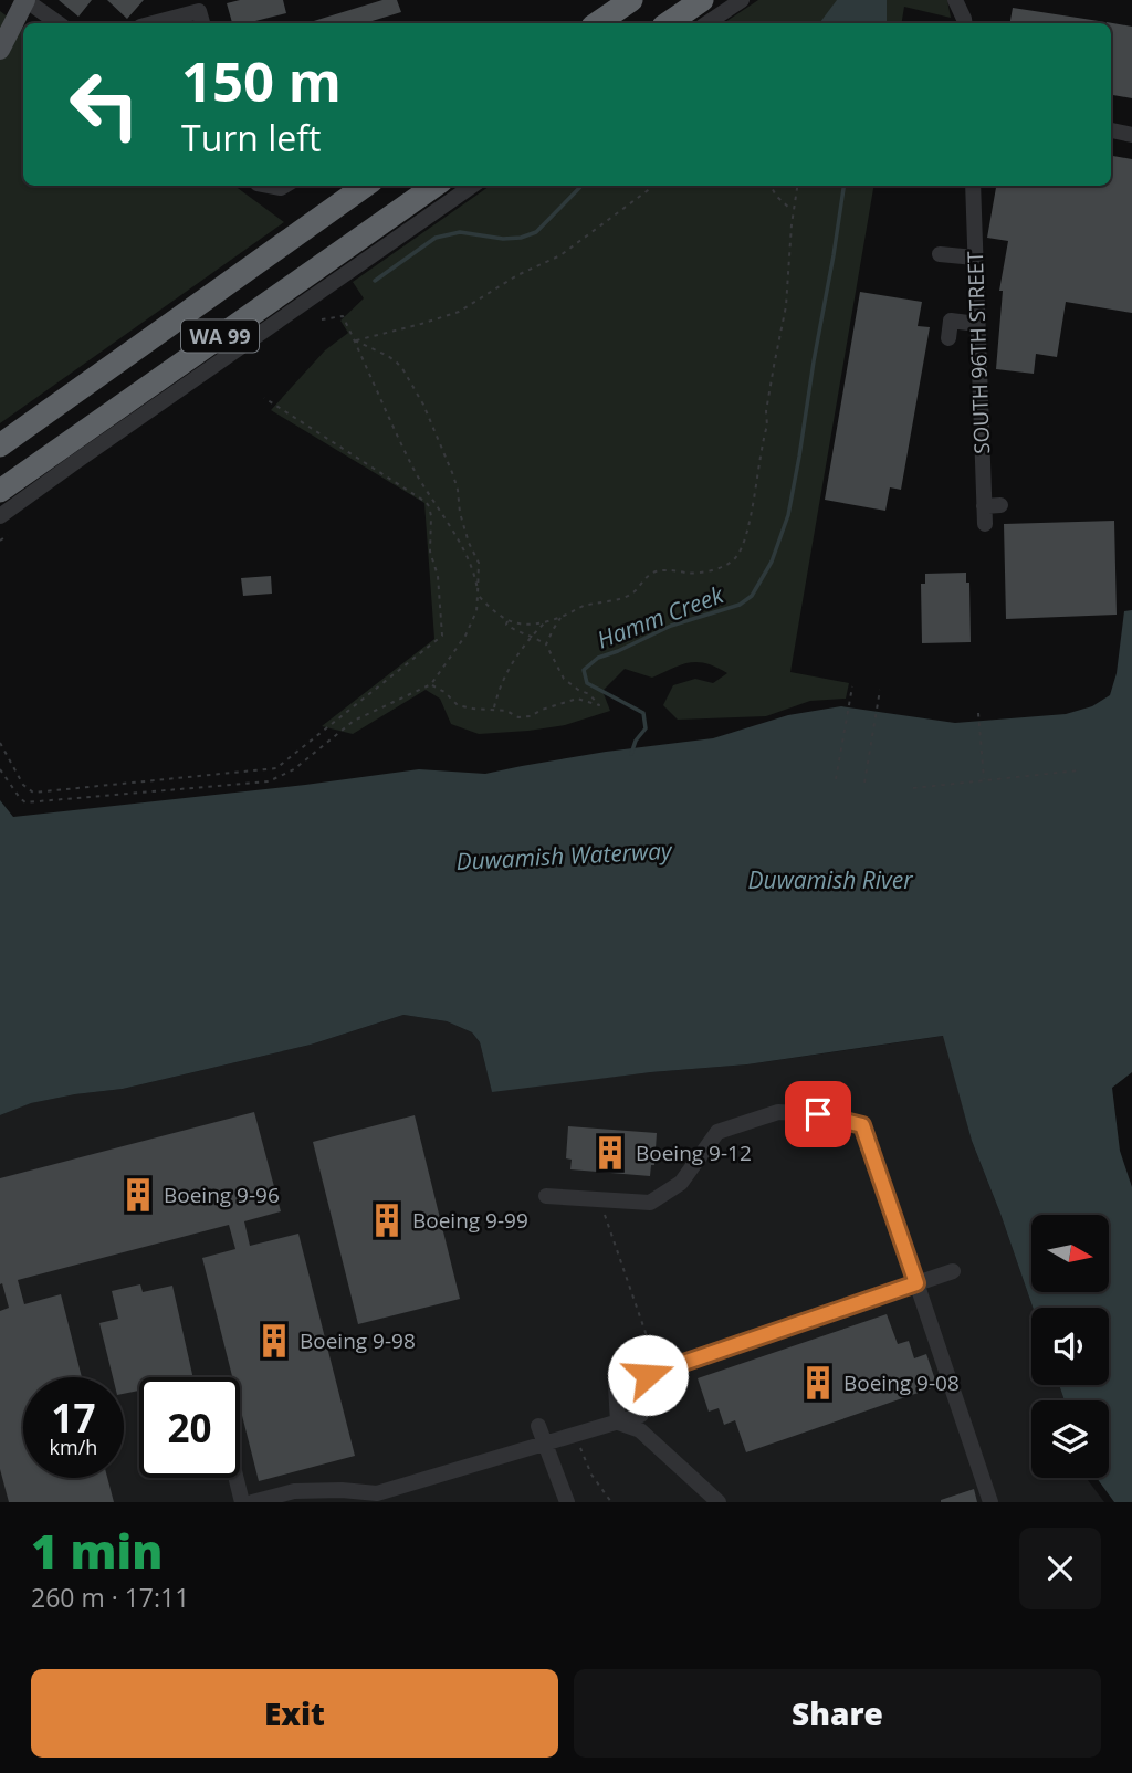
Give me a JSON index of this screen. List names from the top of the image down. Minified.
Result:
{"streets":{"highway":["WA 99"],"street":["SOUTH 96TH STREET"]},"water":["Hamm Creek","Duwamish Waterway","Duwamish River"],"places":{"building":["Boeing 9-12","Boeing 9-96","Boeing 9-99","Boeing 9-98","Boeing 9-08"]},"north":"right","page":{"turn":["150 m","Turn left"],"speed":"17 km/h","limit":"20","heading":["1 min","260 m · 17:11"],"buttons":["Exit","Share"]}}
